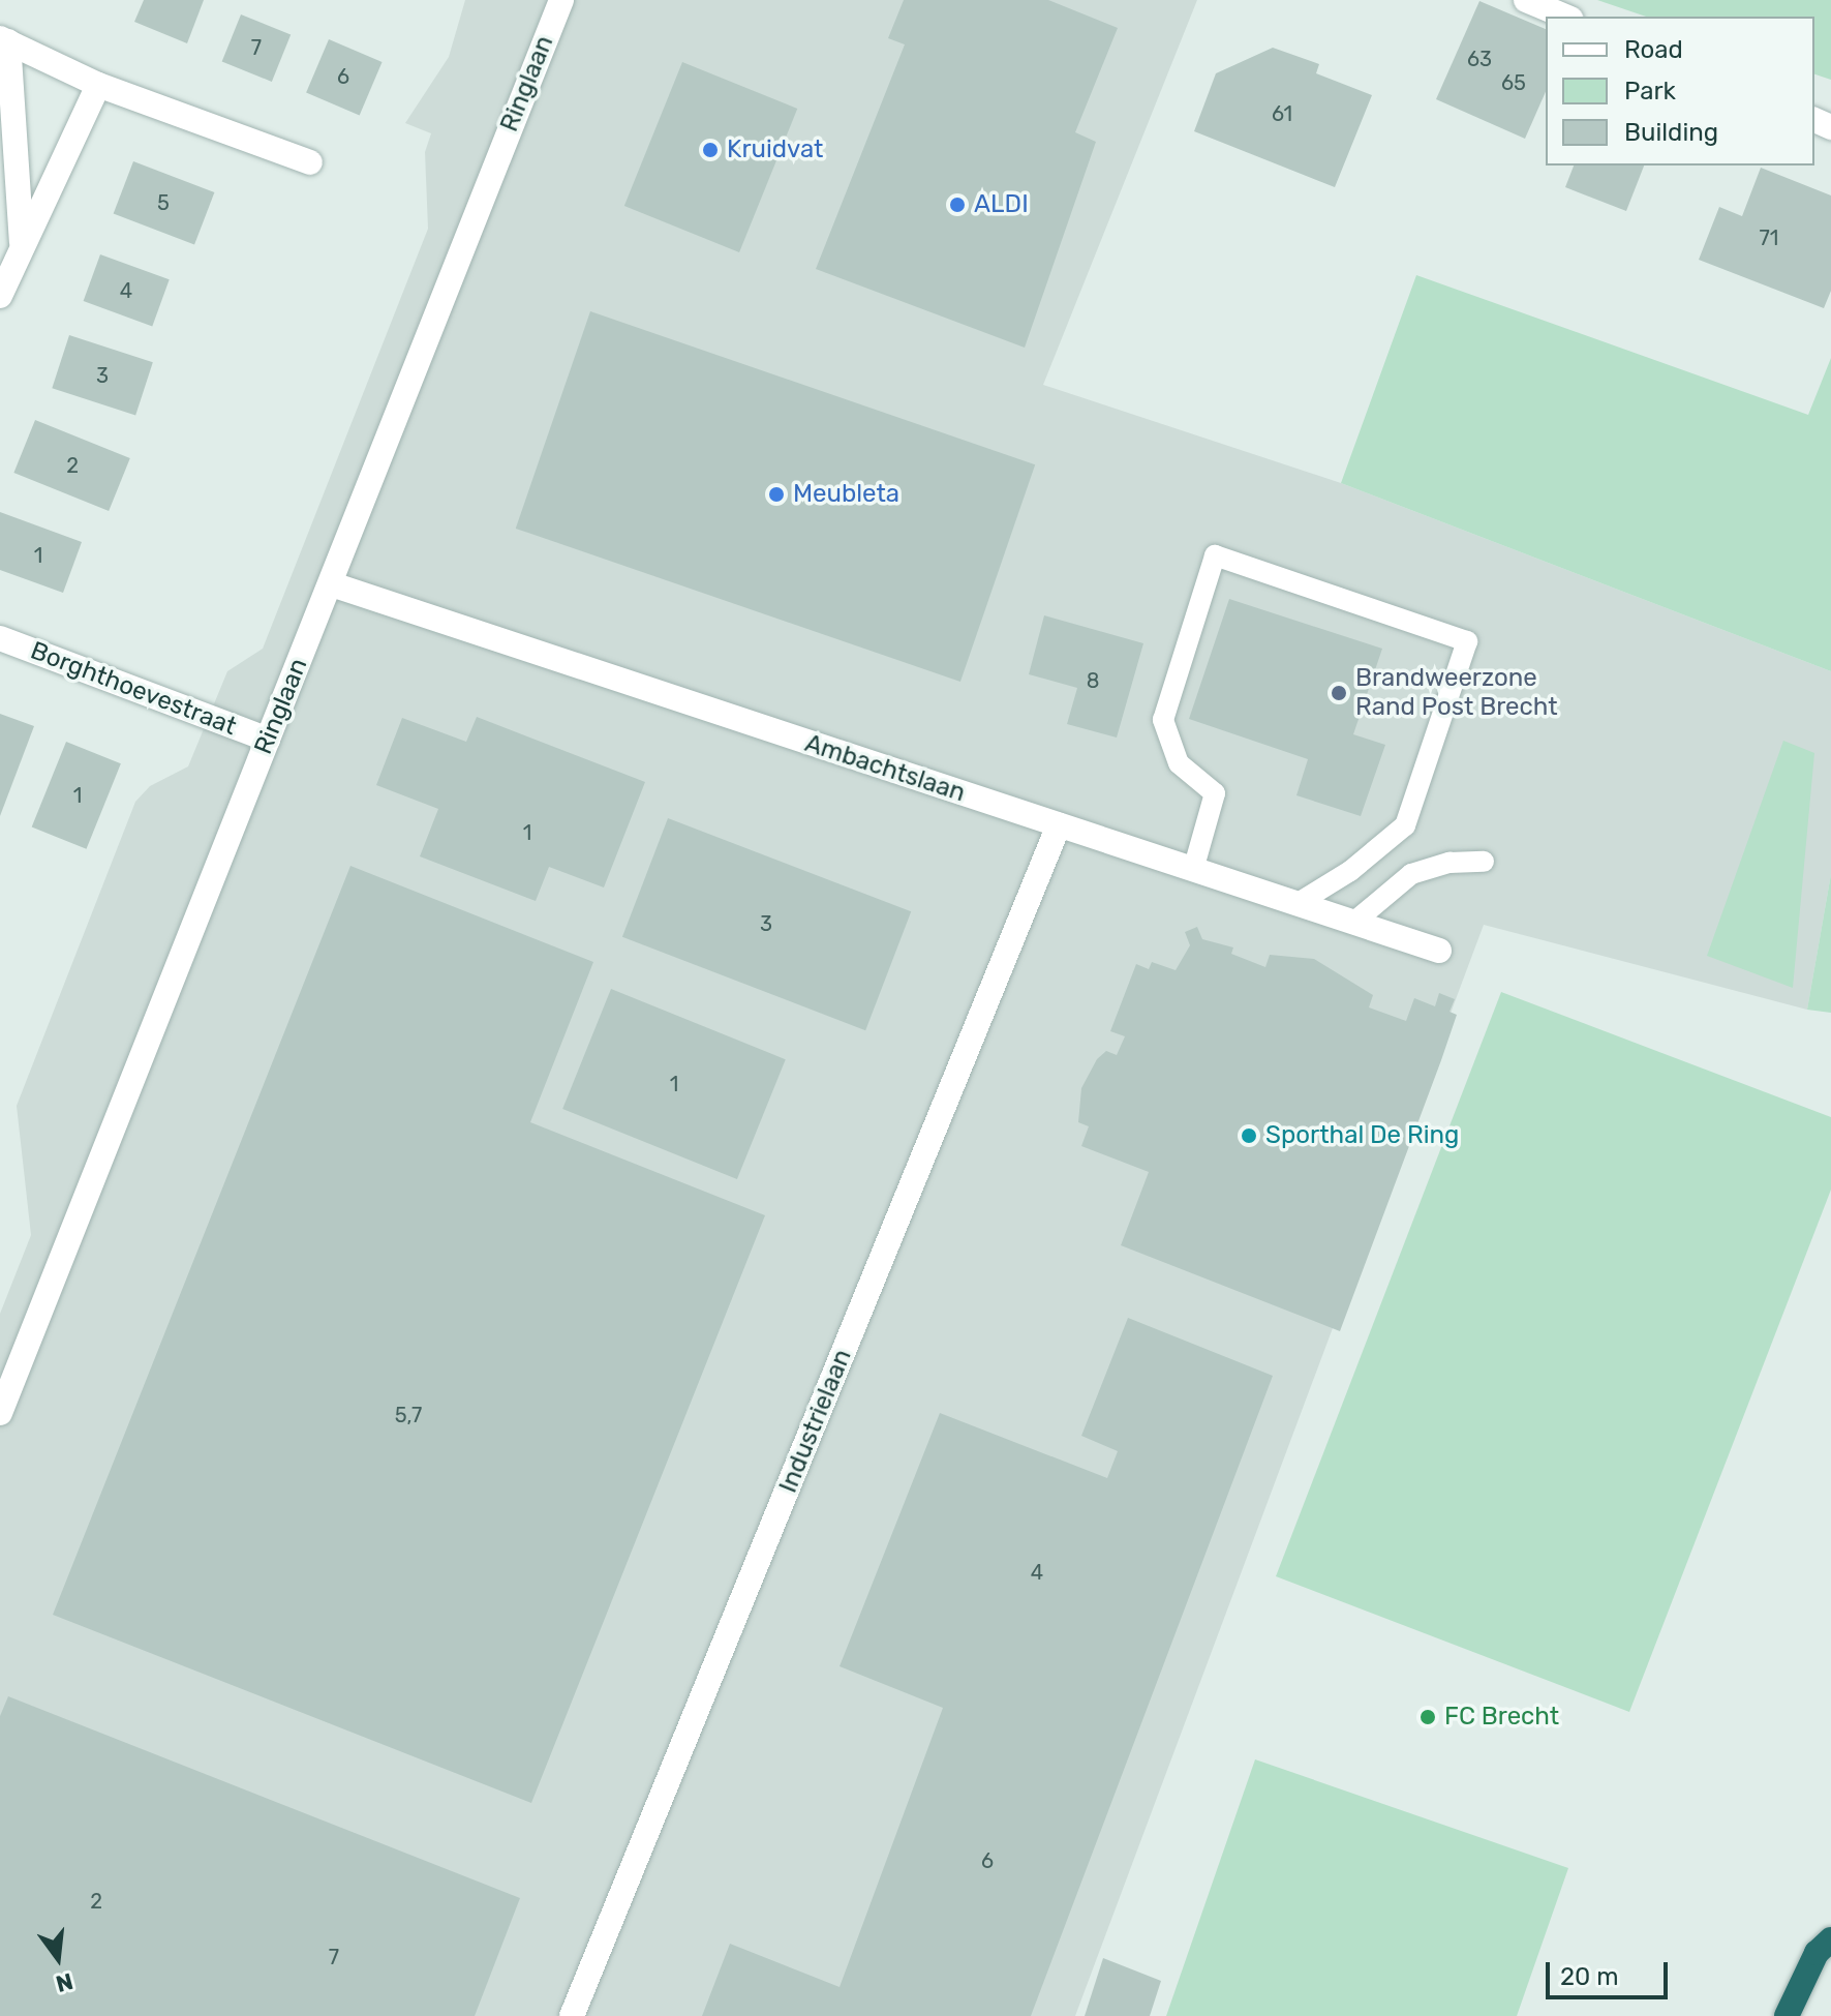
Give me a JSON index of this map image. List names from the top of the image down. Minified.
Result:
{"streets":{"street":["Ringlaan","Borghthoevestraat","Ambachtslaan","Industrielaan"]},"crossings":[["Ringlaan","Borghthoevestraat"],["Ringlaan","Ambachtslaan"],["Ambachtslaan","Industrielaan"]],"places":["Kruidvat","ALDI","Meubleta","Brandweerzone Rand Post Brecht","Sporthal De Ring","FC Brecht"],"house_numbers":["7","63","6","65","61","5","71","4","3","2","1","8","1","1","3","1","5,7","4","6","2","7"],"legend":["Road","Park","Building"],"scale_bar":"20 m","north":"bottom"}
